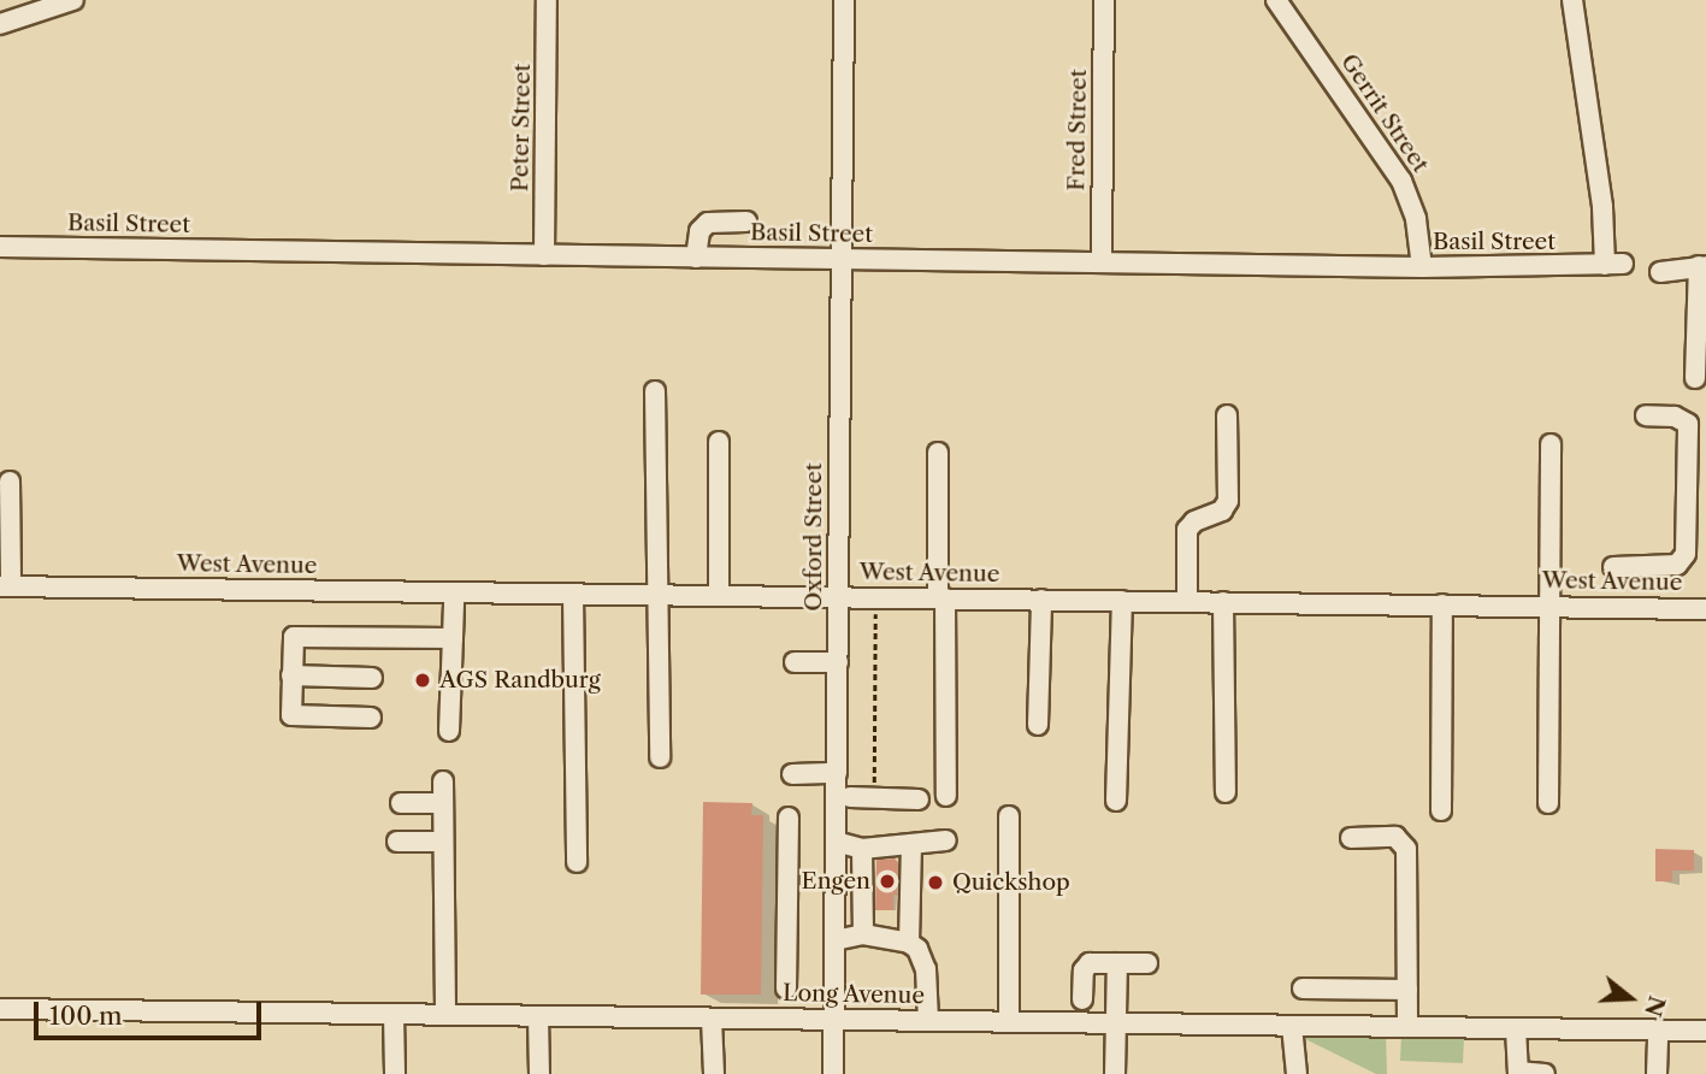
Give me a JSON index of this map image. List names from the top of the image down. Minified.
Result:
{"streets":{"street":["Gerrit Street","Peter Street","Fred Street","Basil Street","Oxford Street","West Avenue","Long Avenue"]},"crossings":[["Gerrit Street","Basil Street"],["Peter Street","Basil Street"],["Fred Street","Basil Street"],["Basil Street","Oxford Street"],["Oxford Street","West Avenue"],["Oxford Street","Long Avenue"]],"places":["AGS Randburg","Engen","Quickshop"],"scale_bar":"100 m","north":"right"}
